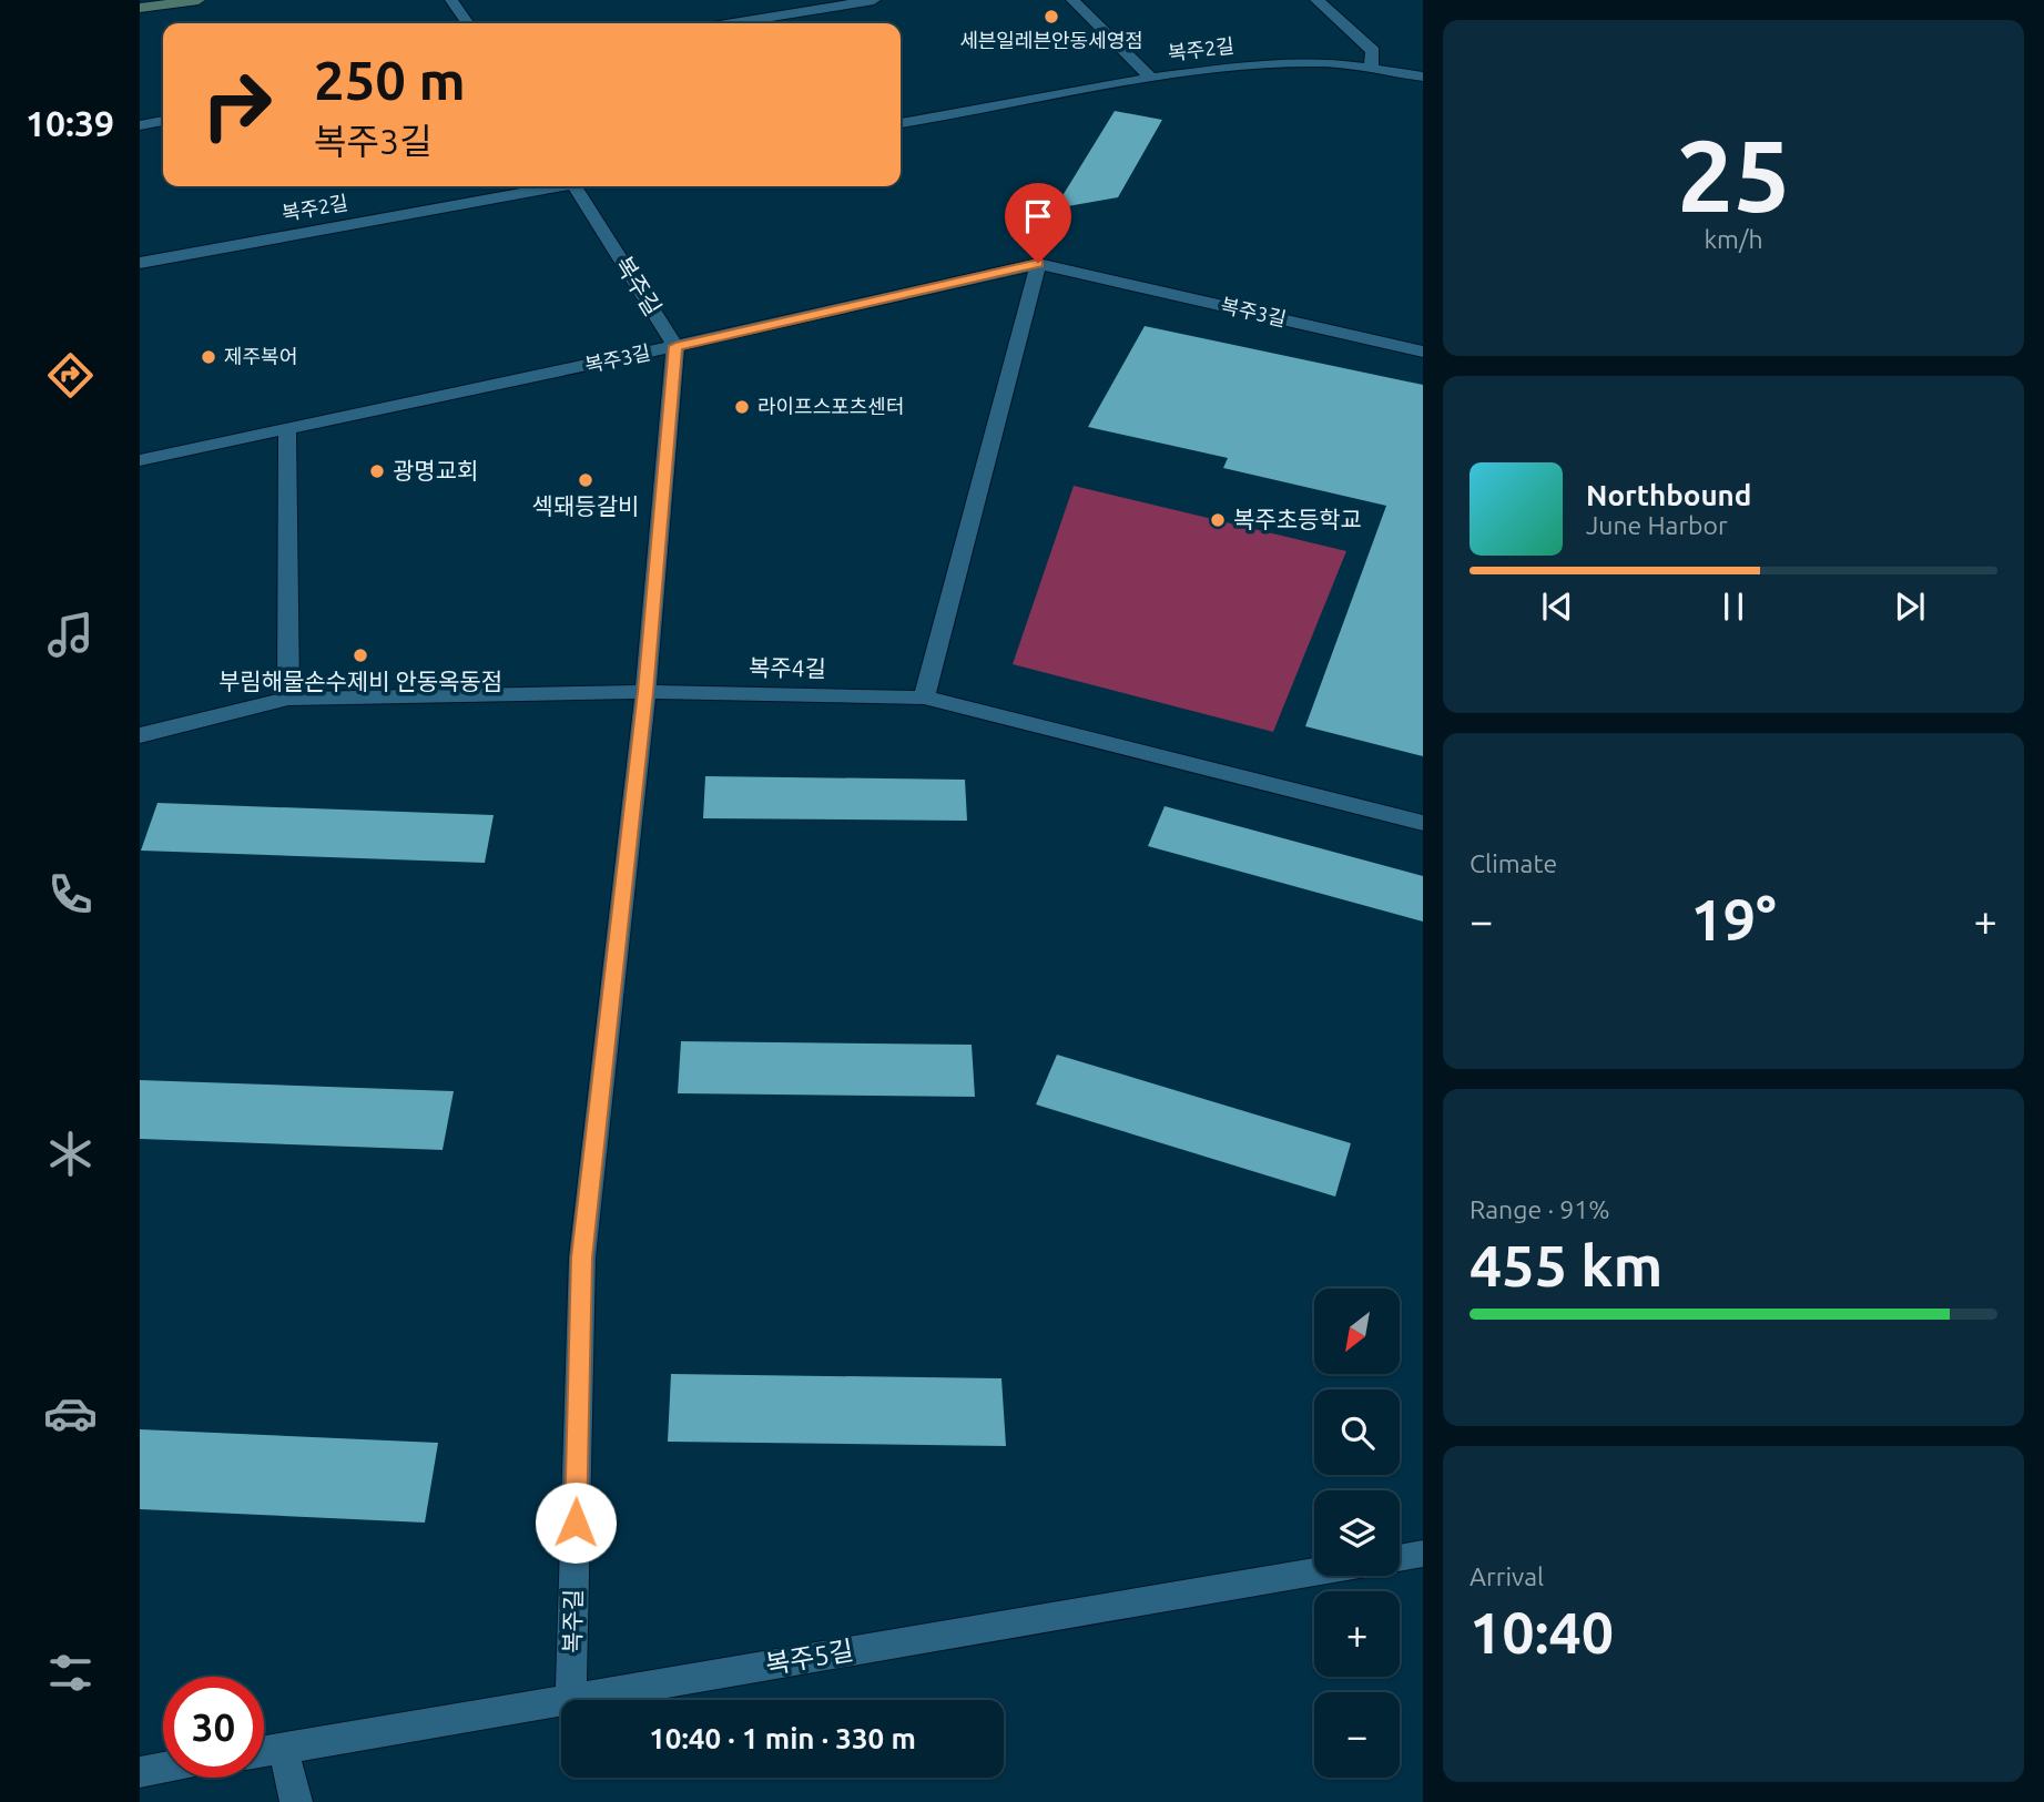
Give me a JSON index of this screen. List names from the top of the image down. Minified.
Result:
{"streets":{"street":["복주2길","복주길","복주3길","복주4길","복주5길"]},"crossings":[["복주길","복주3길"],["복주길","복주4길"],["복주길","복주5길"]],"places":["세븐일레븐안동세영점","제주복어","라이프스포츠센터","광명교회","섹돼등갈비","복주초등학교","부림해물손수제비 안동옥동점"],"north":"bottom left","page":{"tabs":"10:39","tile":[["25","km/h"],"Climate",["Range · 91%","455 km"],["Arrival","10:40"]],"turn":["250 m","복주3길"],"song":["Northbound","June Harbor"],"heat":["−","19°","+"],"map_buttons":["+","−"],"limit":"30","trip":"10:40 · 1 min · 330 m"}}
